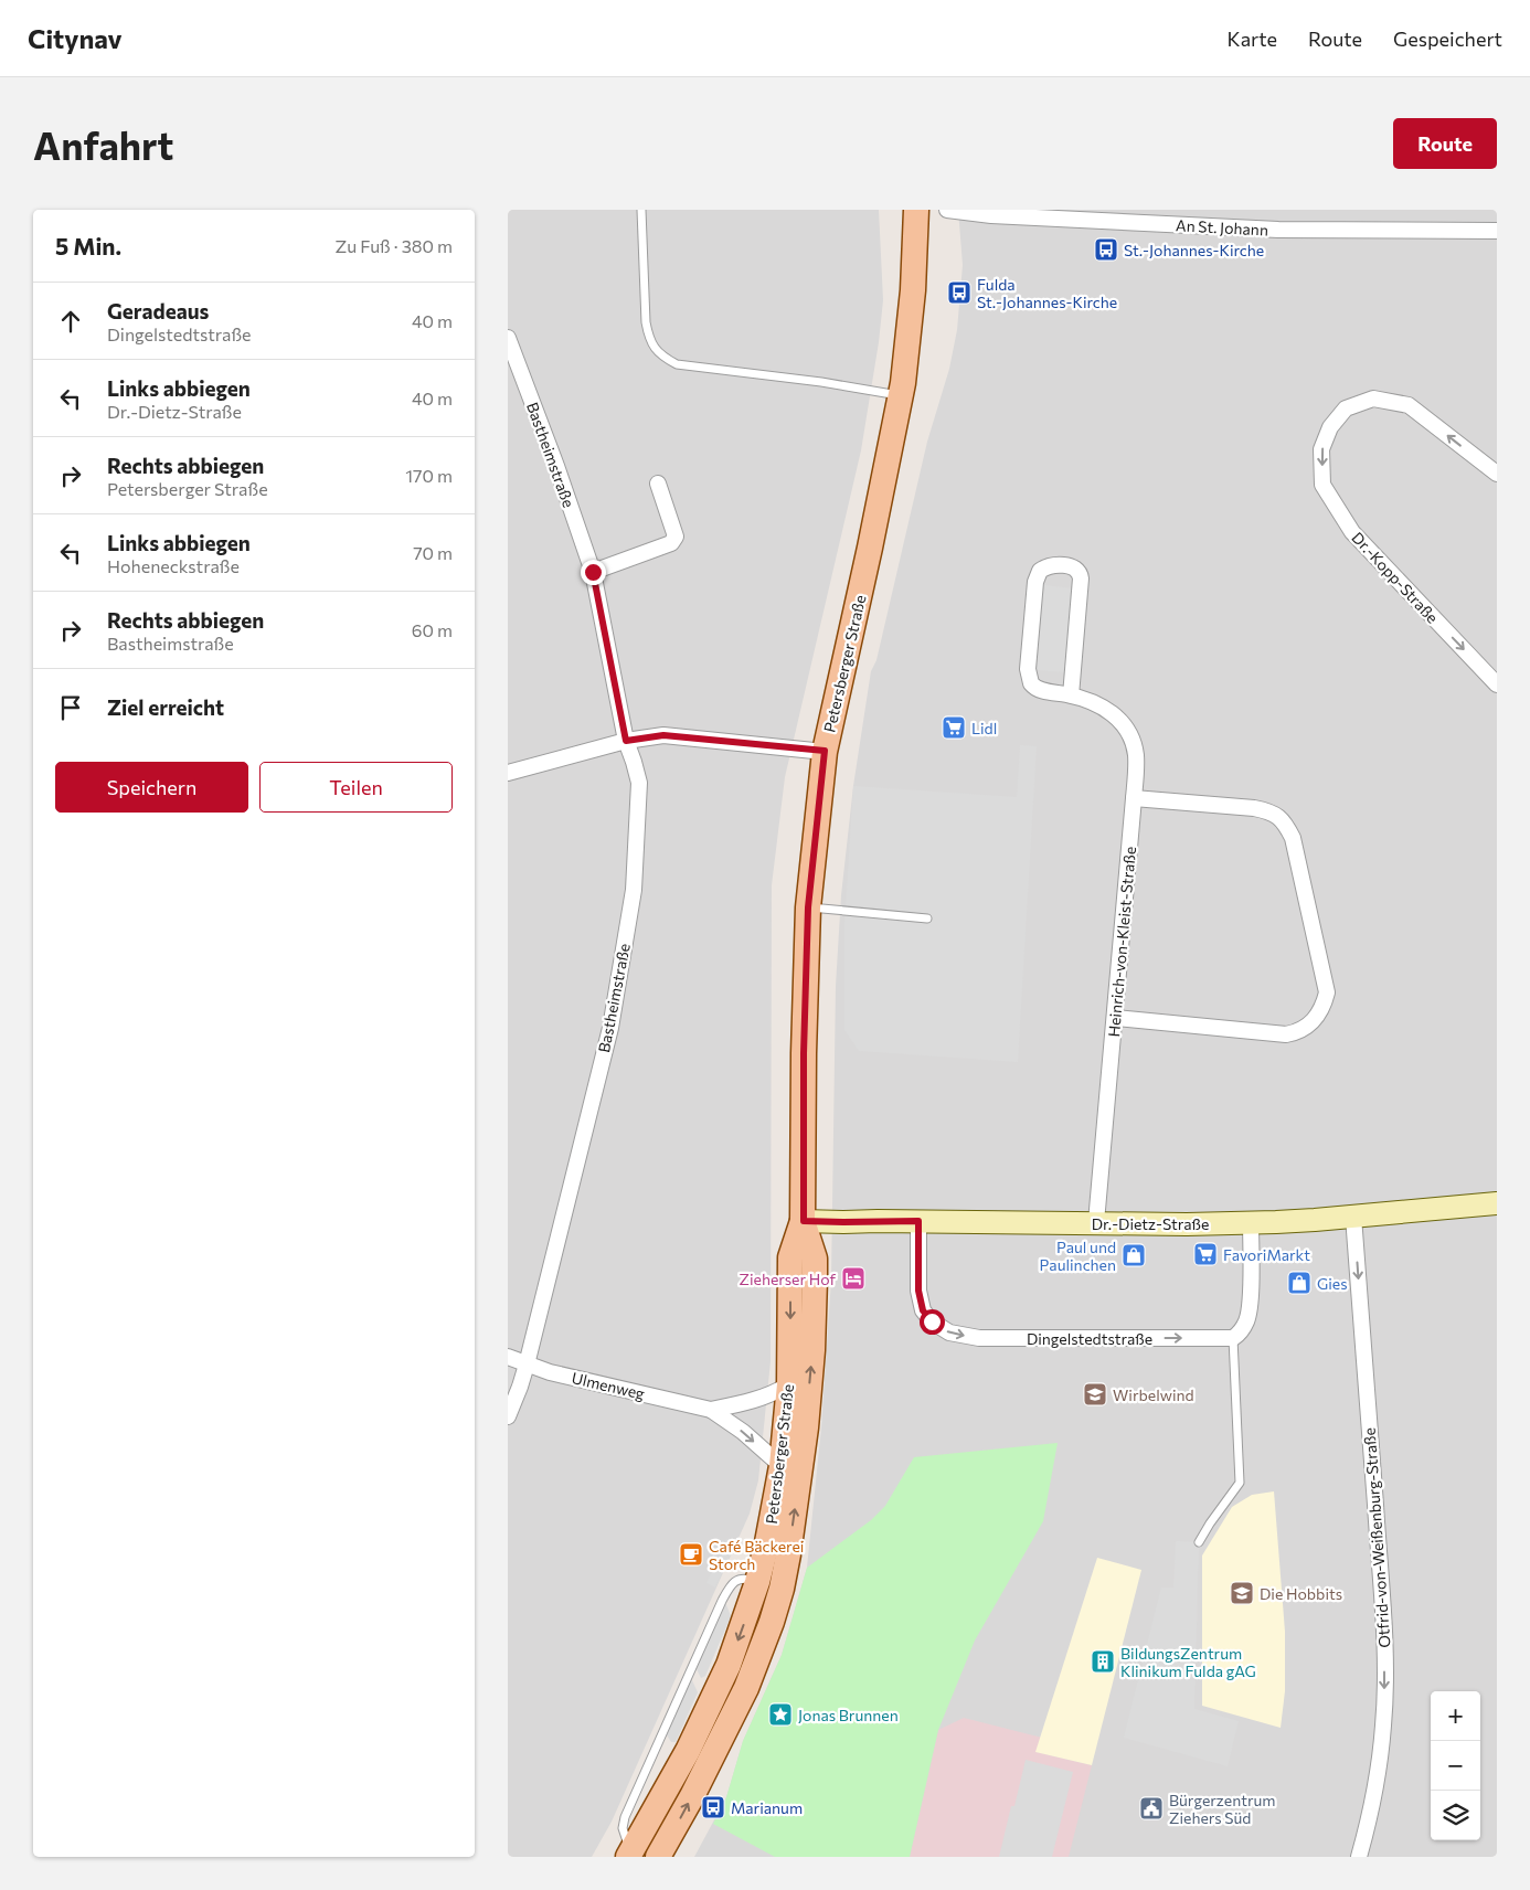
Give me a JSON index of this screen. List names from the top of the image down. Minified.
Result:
{"streets":{"main road":["Petersberger Straße","Dr.-Dietz-Straße"],"street":["An St. Johann","Bastheimstraße","Dr.-Kopp-Straße","Heinrich-von-Kleist-Straße","Dingelstedtstraße","Ulmenweg","Otfrid-von-Weißenburg-Straße"]},"crossings":[["Bastheimstraße","Ulmenweg"],["Petersberger Straße","Dr.-Dietz-Straße"],["Petersberger Straße","Ulmenweg"],["Heinrich-von-Kleist-Straße","Dr.-Dietz-Straße"],["Dr.-Dietz-Straße","Dingelstedtstraße"],["Dr.-Dietz-Straße","Otfrid-von-Weißenburg-Straße"]],"one_way":["Dingelstedtstraße","Otfrid-von-Weißenburg-Straße"],"places":{"bus stop":["St.-Johannes-Kirche","Fulda St.-Johannes-Kirche","Marianum"],"supermarket":["Lidl","FavoriMarkt"],"shop":["Paul und Paulinchen","Gies"],"hotel":["Zieherser Hof"],"school or university":["Wirbelwind","Die Hobbits"],"cafe":["Café Bäckerei Storch"],"building":["BildungsZentrum Klinikum Fulda gAG"],"place":["Jonas Brunnen"],"public building":["Bürgerzentrum Ziehers Süd"]},"page":{"header":"Citynav","nav":["Karte","Route","Gespeichert"],"buttons":["Route",["Speichern","Teilen"]],"title":"Anfahrt","heading":["5 Min.","Zu Fuß · 380 m"],"list":[["Geradeaus","Dingelstedtstraße","40 m"],["Links abbiegen","Dr.-Dietz-Straße","40 m"],["Rechts abbiegen","Petersberger Straße","170 m"],["Links abbiegen","Hoheneckstraße","70 m"],["Rechts abbiegen","Bastheimstraße","60 m"],"Ziel erreicht"],"map_buttons":["+","−"]}}
